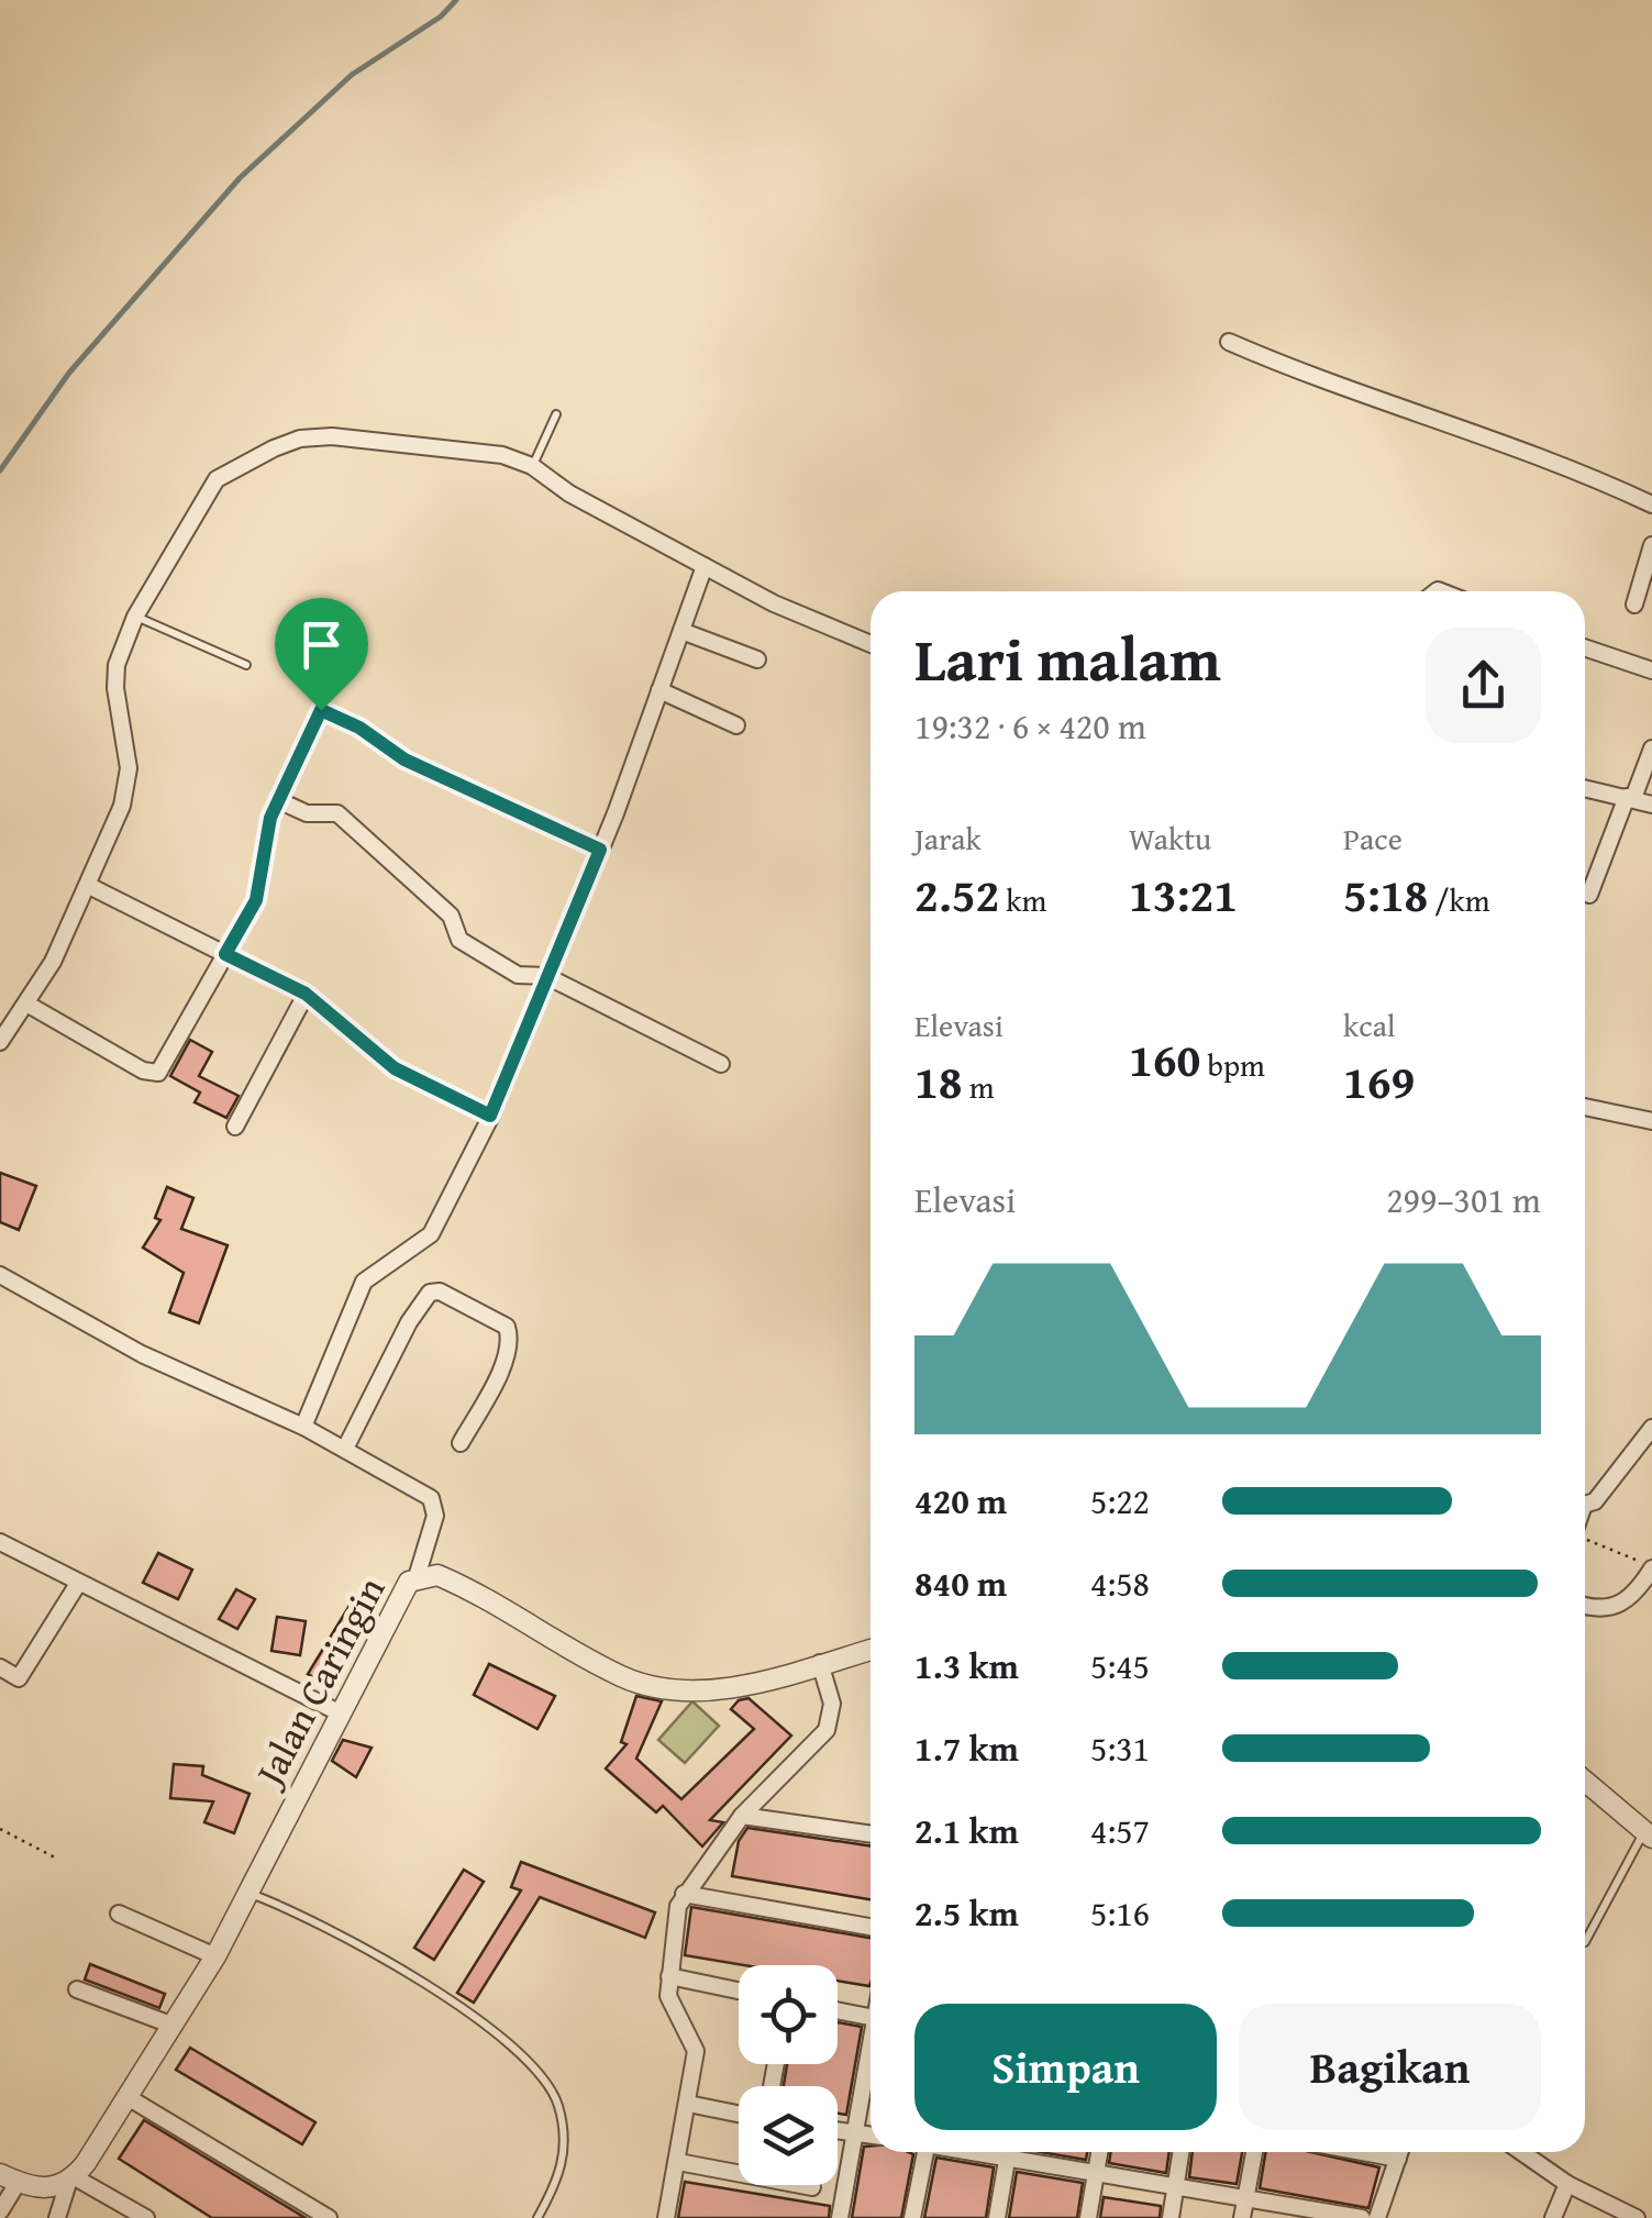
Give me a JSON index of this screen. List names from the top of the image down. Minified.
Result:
{"streets":{"street":["Jalan Caringin"]},"page":{"heading":["Lari malam","19:32 · 6 × 420 m"],"stats":[["Jarak","2.52 km"],["Waktu","13:21"],["Pace","5:18 /km"],["Elevasi","18 m"],["160 bpm"],["kcal","169"]],"chart":["Elevasi","299–301 m"],"list":[{"name":"420 m","note":"5:22"},{"name":"840 m","note":"4:58"},{"name":"1.3 km","note":"5:45"},{"name":"1.7 km","note":"5:31"},{"name":"2.1 km","note":"4:57"},{"name":"2.5 km","note":"5:16"}],"buttons":["Simpan","Bagikan"]}}
